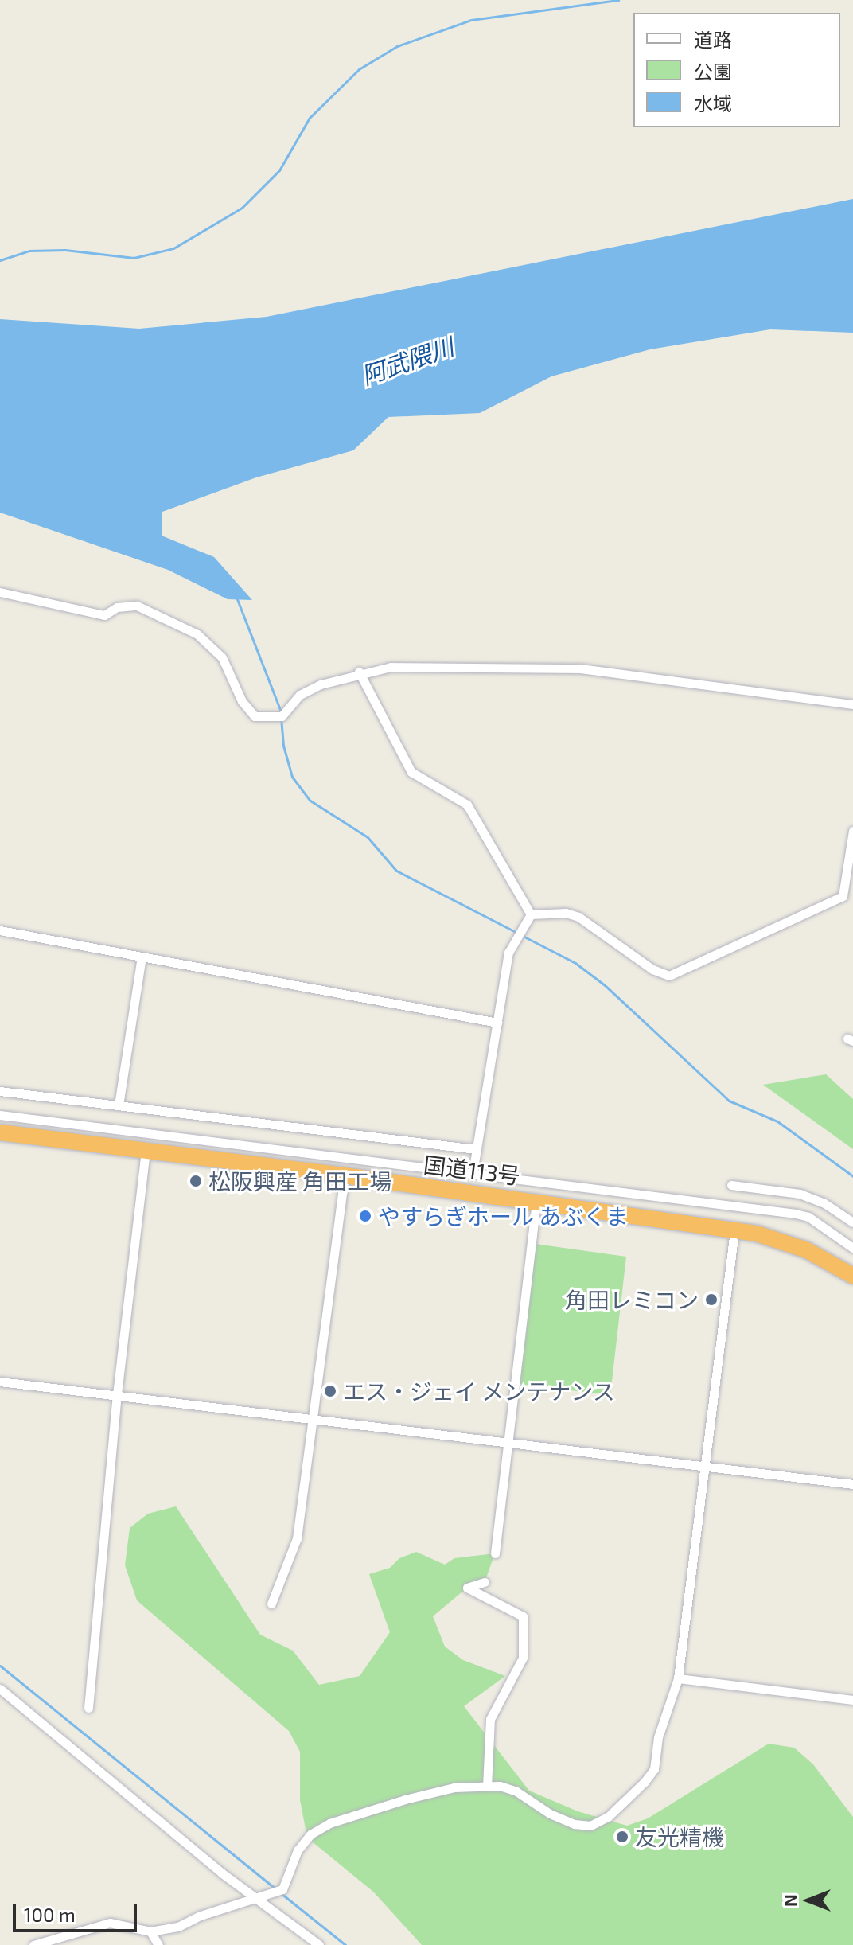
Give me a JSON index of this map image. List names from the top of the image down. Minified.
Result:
{"streets":{"highway":["国道113号"]},"water":["阿武隈川"],"places":["松阪興産 角田工場","やすらぎホール あぶくま","角田レミコン","エス・ジェイ メンテナンス","友光精機"],"legend":["道路","公園","水域"],"scale_bar":"100 m","north":"left"}
